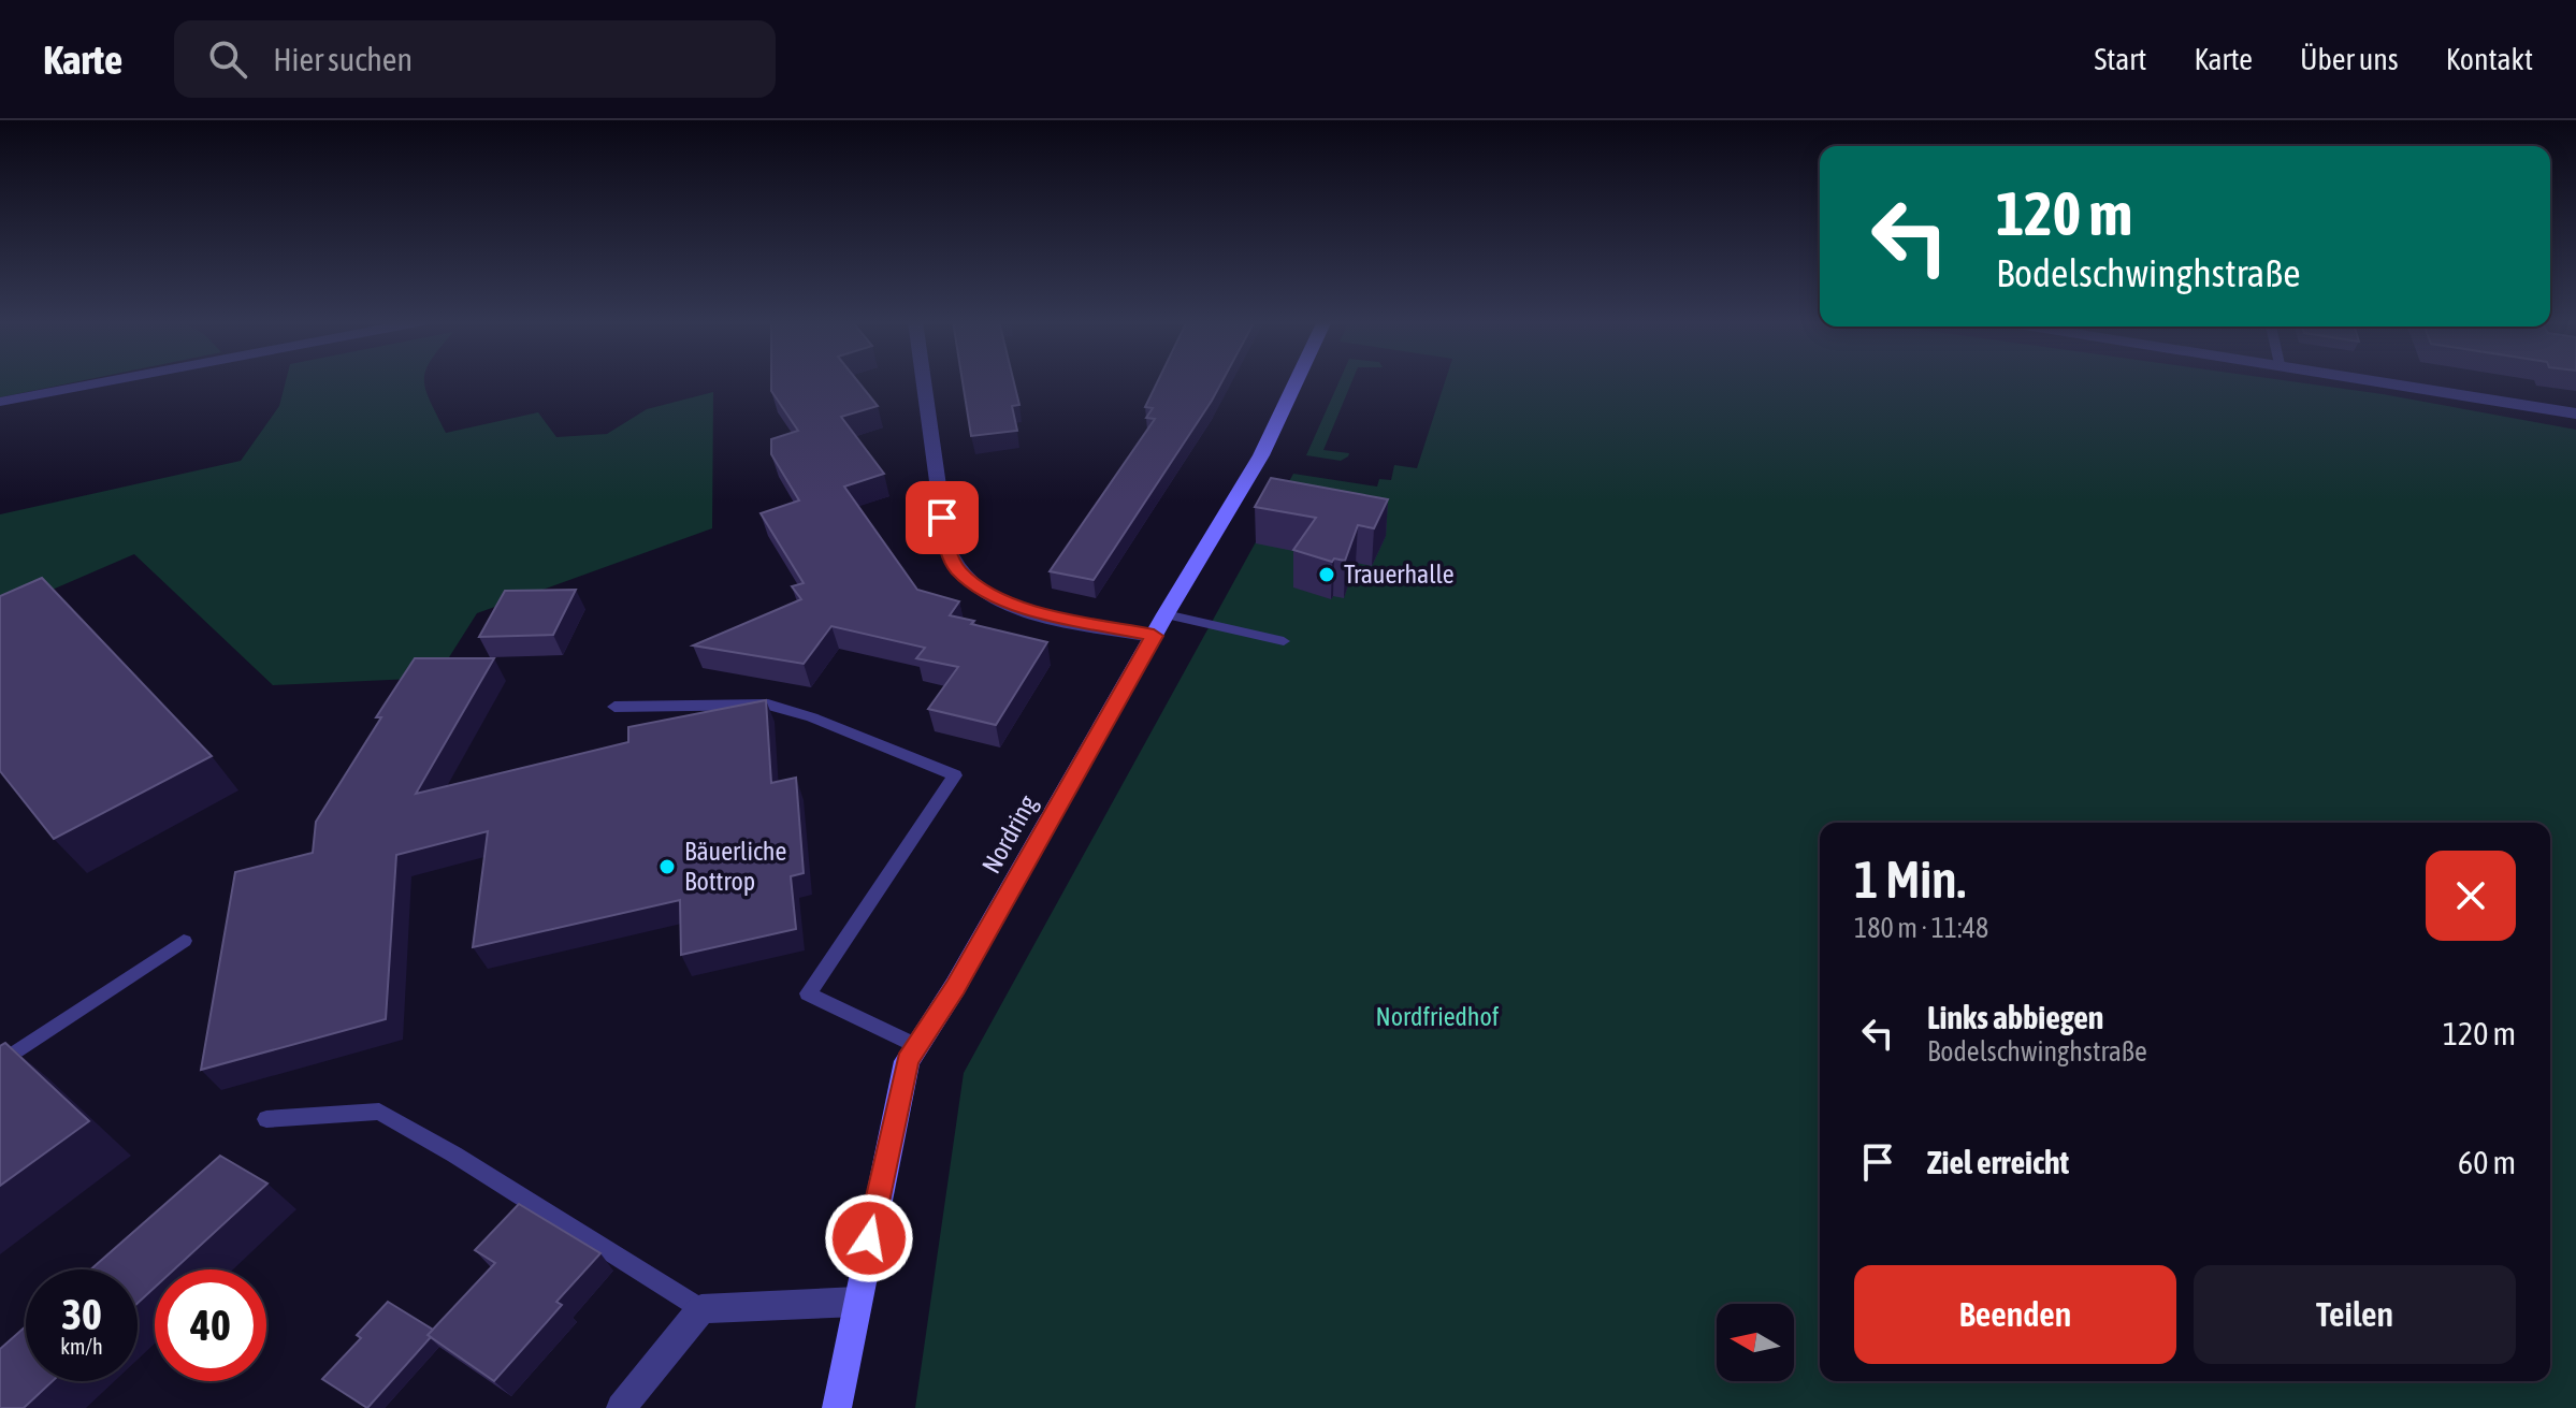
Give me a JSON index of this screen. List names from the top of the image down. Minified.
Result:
{"streets":{"street":["Nordring"]},"parks":["Nordfriedhof"],"places":["Trauerhalle","Bäuerliche Bottrop"],"north":"left","page":{"header":"Karte","search":"Hier suchen","nav":["Start","Karte","Über uns","Kontakt"],"turn":["120 m","Bodelschwinghstraße"],"heading":["1 Min.","180 m · 11:48"],"list":[{"name":"Links abbiegen","note":"Bodelschwinghstraße","value":"120 m"},{"name":"Ziel erreicht","value":"60 m"}],"buttons":["Beenden","Teilen"],"speed":"30 km/h","limit":"40"}}
